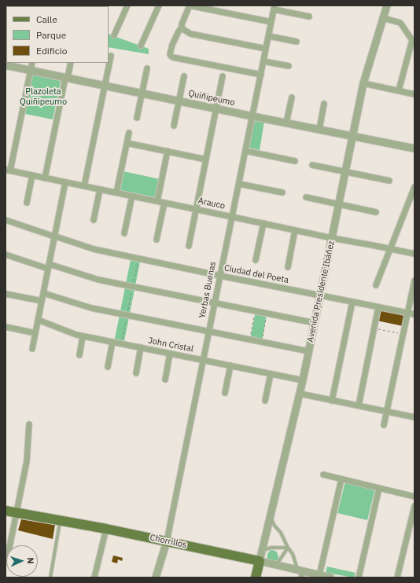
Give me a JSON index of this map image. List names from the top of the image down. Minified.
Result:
{"streets":{"main road":["Avenida Presidente Ibáñez","Chorrillos"],"street":["Quiñipeumo","Arauco","Ciudad del Poeta","Yerbas Buenas","John Cristal"]},"crossings":[["Quiñipeumo","Yerbas Buenas"],["Quiñipeumo","Avenida Presidente Ibáñez"],["Arauco","Yerbas Buenas"],["Arauco","Avenida Presidente Ibáñez"],["Ciudad del Poeta","Yerbas Buenas"],["Ciudad del Poeta","Avenida Presidente Ibáñez"],["Yerbas Buenas","John Cristal"],["Yerbas Buenas","Chorrillos"],["Avenida Presidente Ibáñez","John Cristal"],["Avenida Presidente Ibáñez","Chorrillos"]],"parks":["Plazoleta Quiñipeumo"],"legend":["Calle","Parque","Edificio"],"north":"right"}
